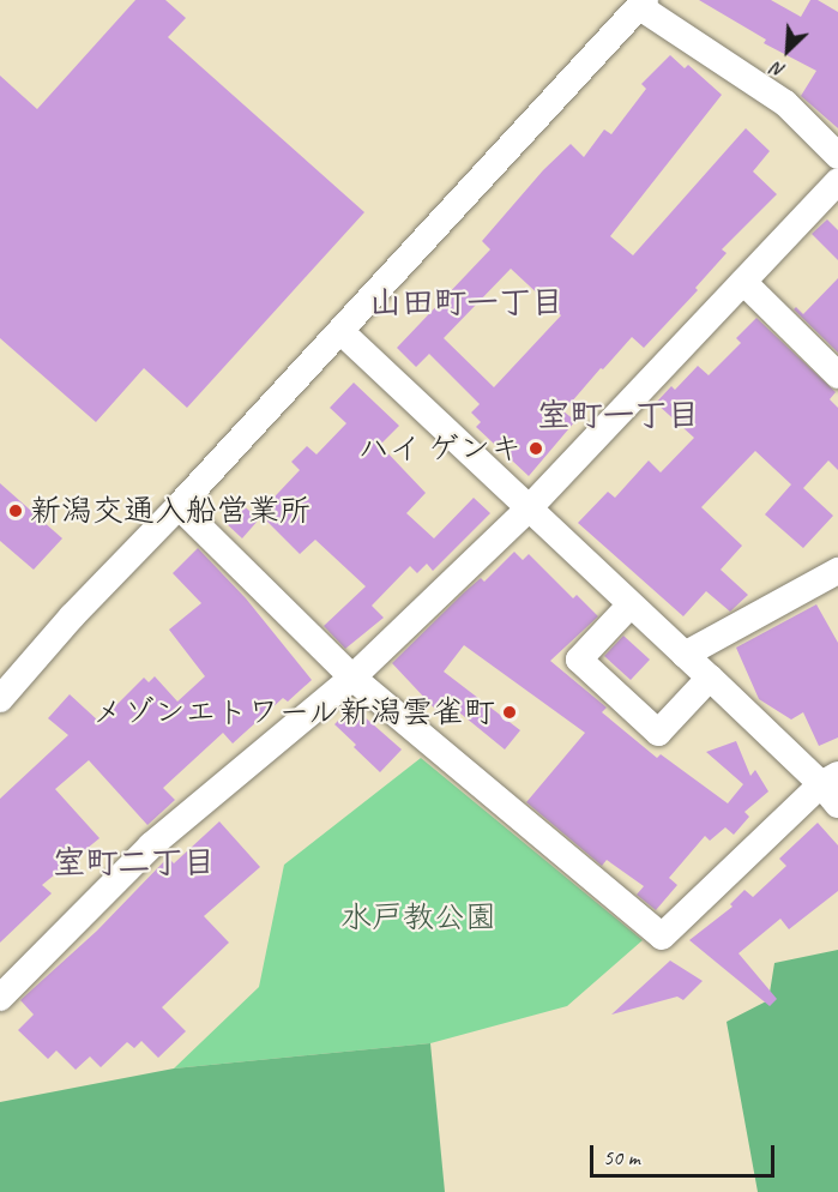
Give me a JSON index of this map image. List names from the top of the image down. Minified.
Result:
{"districts":["山田町一丁目","室町一丁目","室町二丁目"],"parks":["水戸教公園"],"places":["ハイ ゲンキ","新潟交通入船営業所","メゾンエトワール新潟雲雀町"],"scale_bar":"50 m","north":"bottom left"}
